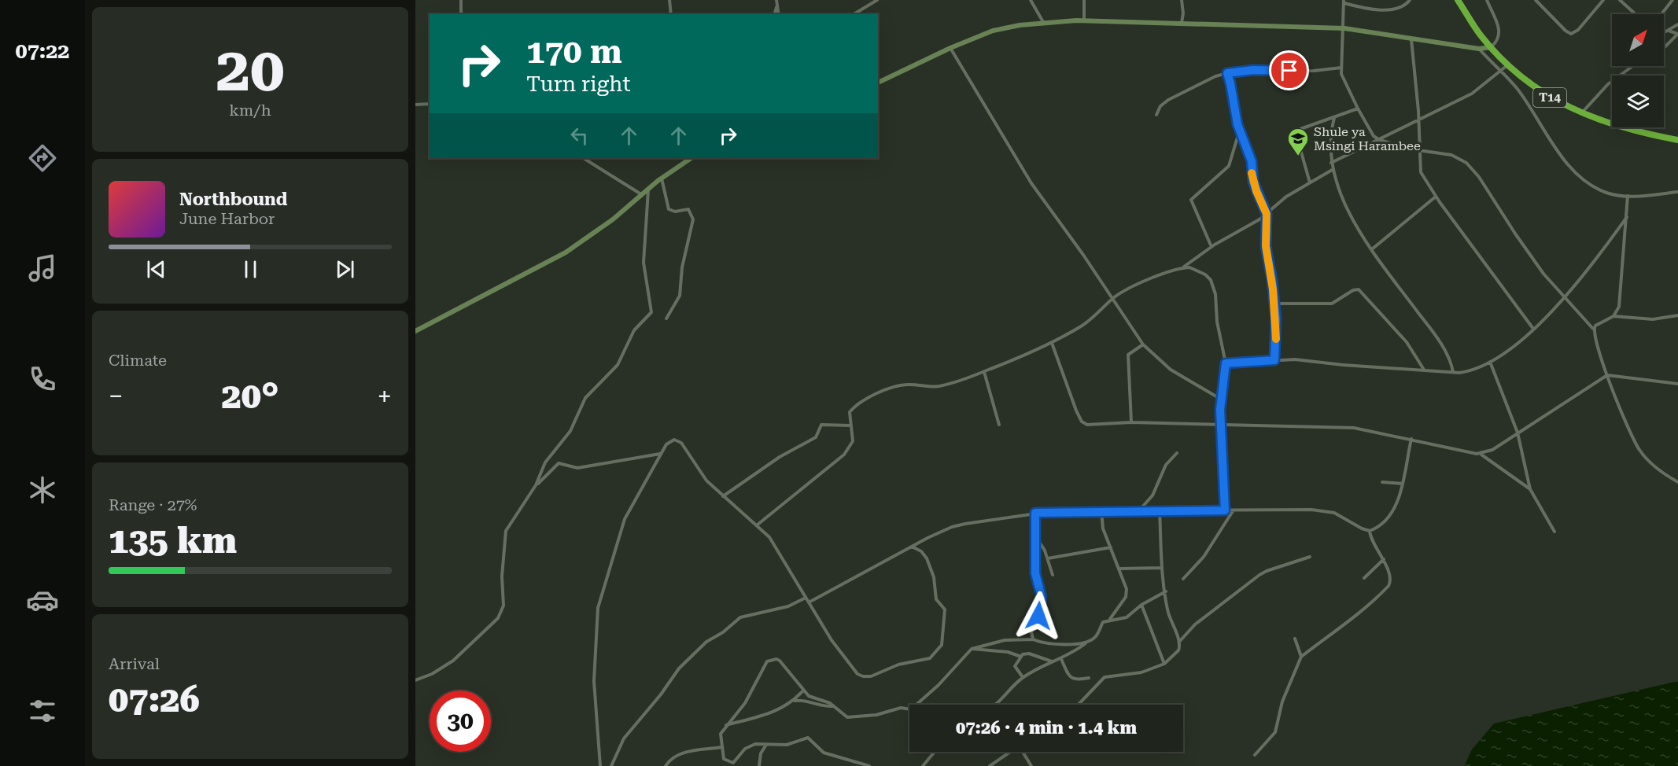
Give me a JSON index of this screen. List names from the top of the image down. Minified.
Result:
{"streets":{"highway":["T14"]},"places":{"school or university":["Shule ya Msingi Harambee"]},"north":"top right","page":{"tabs":"07:22","tile":[["20","km/h"],"Climate",["Range · 27%","135 km"],["Arrival","07:26"]],"turn":["170 m","Turn right"],"song":["Northbound","June Harbor"],"heat":["−","20°","+"],"limit":"30","trip":"07:26 · 4 min · 1.4 km"}}
